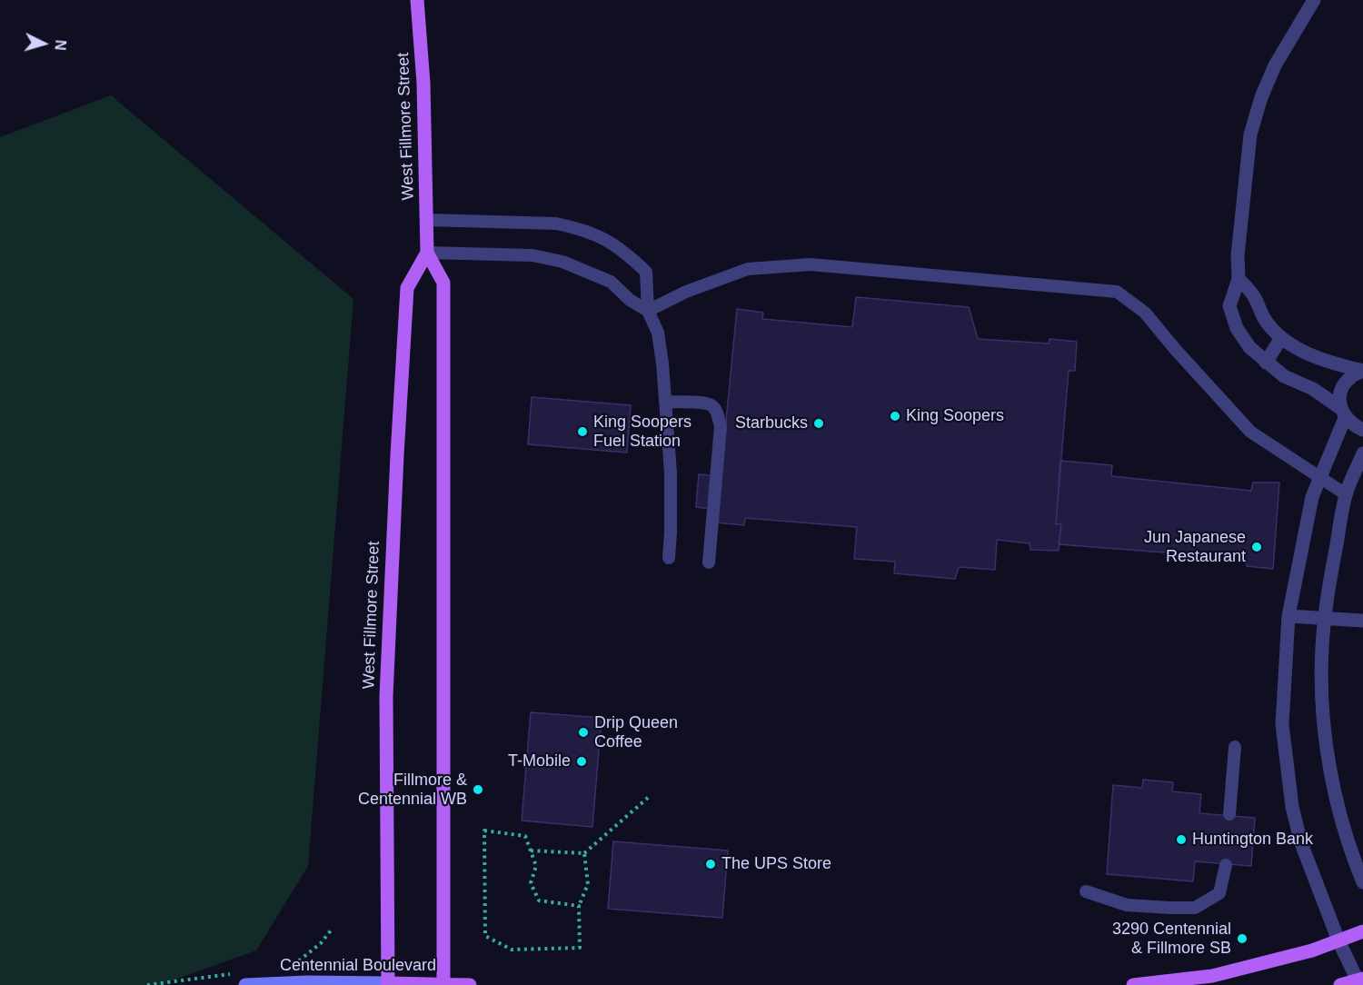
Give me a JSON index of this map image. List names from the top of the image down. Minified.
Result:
{"streets":{"main road":["West Fillmore Street","Centennial Boulevard"]},"crossings":[["West Fillmore Street","Centennial Boulevard"]],"places":["King Soopers","Starbucks","King Soopers Fuel Station","Jun Japanese Restaurant","Drip Queen Coffee","T-Mobile","Fillmore & Centennial WB","Huntington Bank","The UPS Store","3290 Centennial & Fillmore SB"],"north":"right"}
